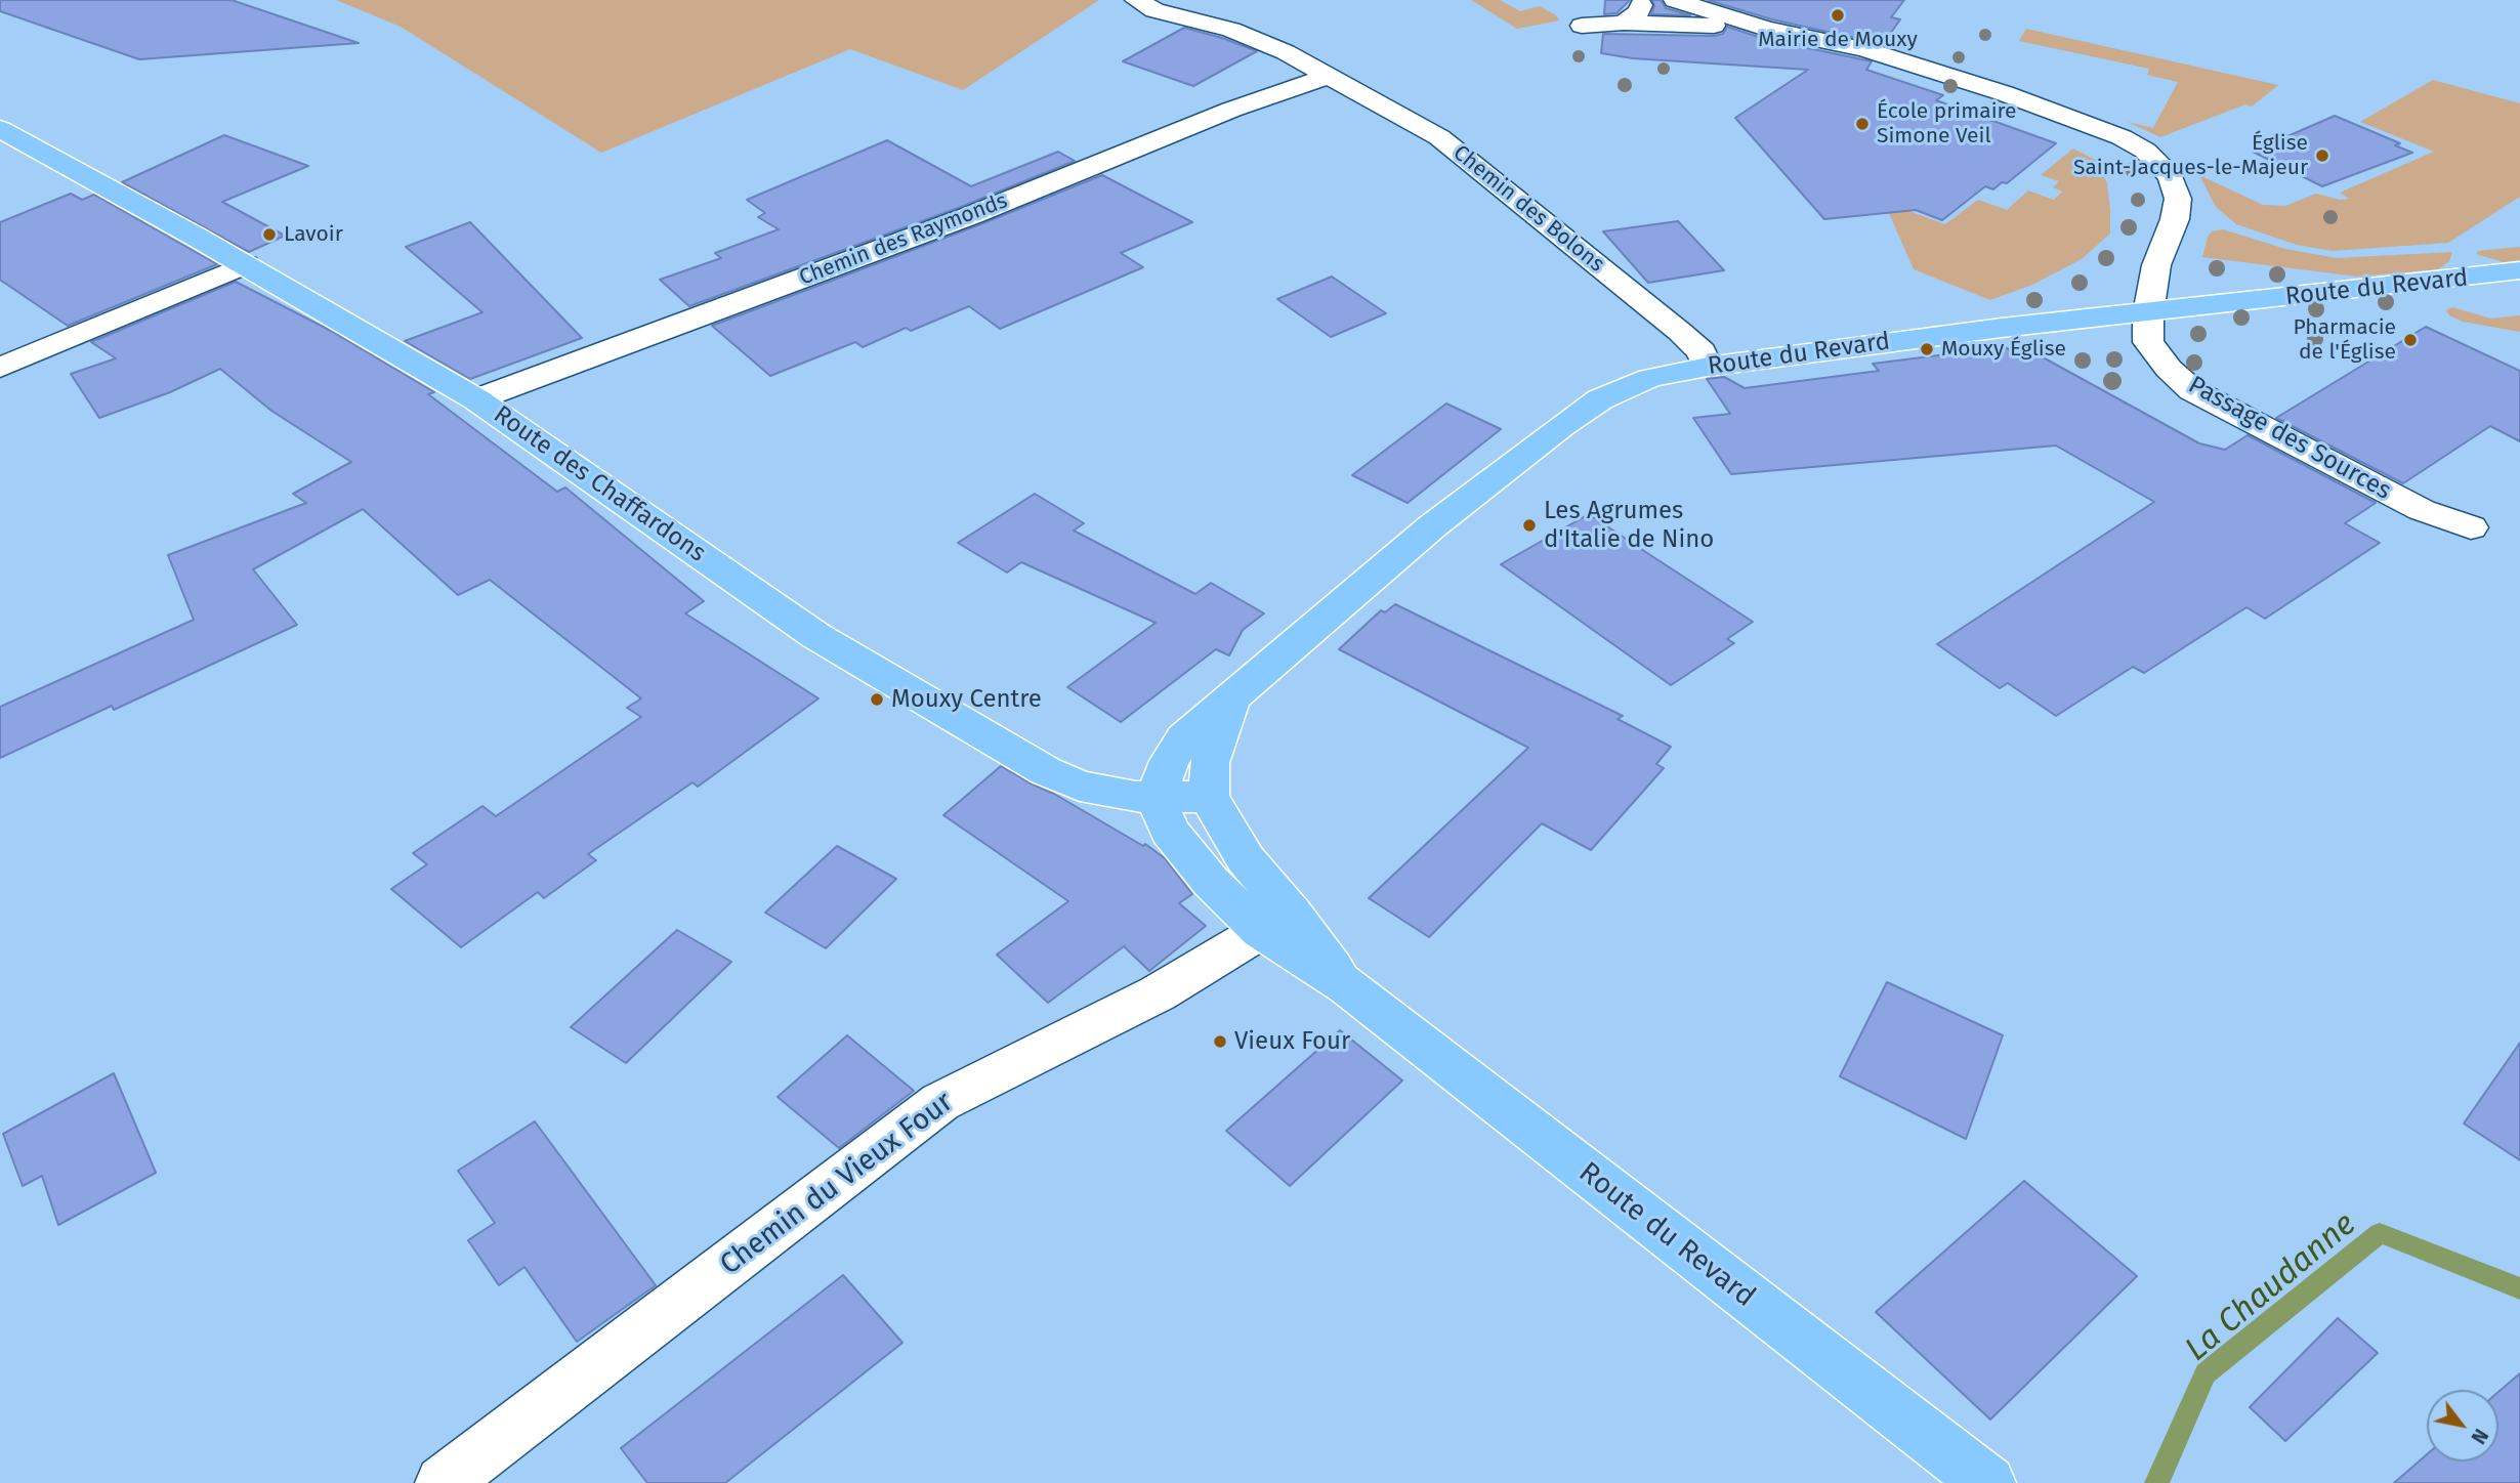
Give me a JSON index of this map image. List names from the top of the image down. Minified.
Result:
{"streets":{"main road":["Route du Revard","Route des Chaffardons"],"street":["Chemin des Bolons","Chemin des Raymonds","Passage des Sources","Chemin du Vieux Four"]},"crossings":[["Chemin des Bolons","Chemin des Raymonds"],["Chemin des Bolons","Route du Revard"],["Chemin des Raymonds","Route des Chaffardons"],["Route du Revard","Passage des Sources"],["Route du Revard","Route des Chaffardons"],["Route du Revard","Chemin du Vieux Four"]],"water":["La Chaudanne"],"places":["Mairie de Mouxy","École primaire Simone Veil","Église Saint-Jacques-le-Majeur","Lavoir","Pharmacie de l'Église","Mouxy Église","Les Agrumes d'Italie de Nino","Mouxy Centre","Vieux Four"],"north":"bottom right"}
